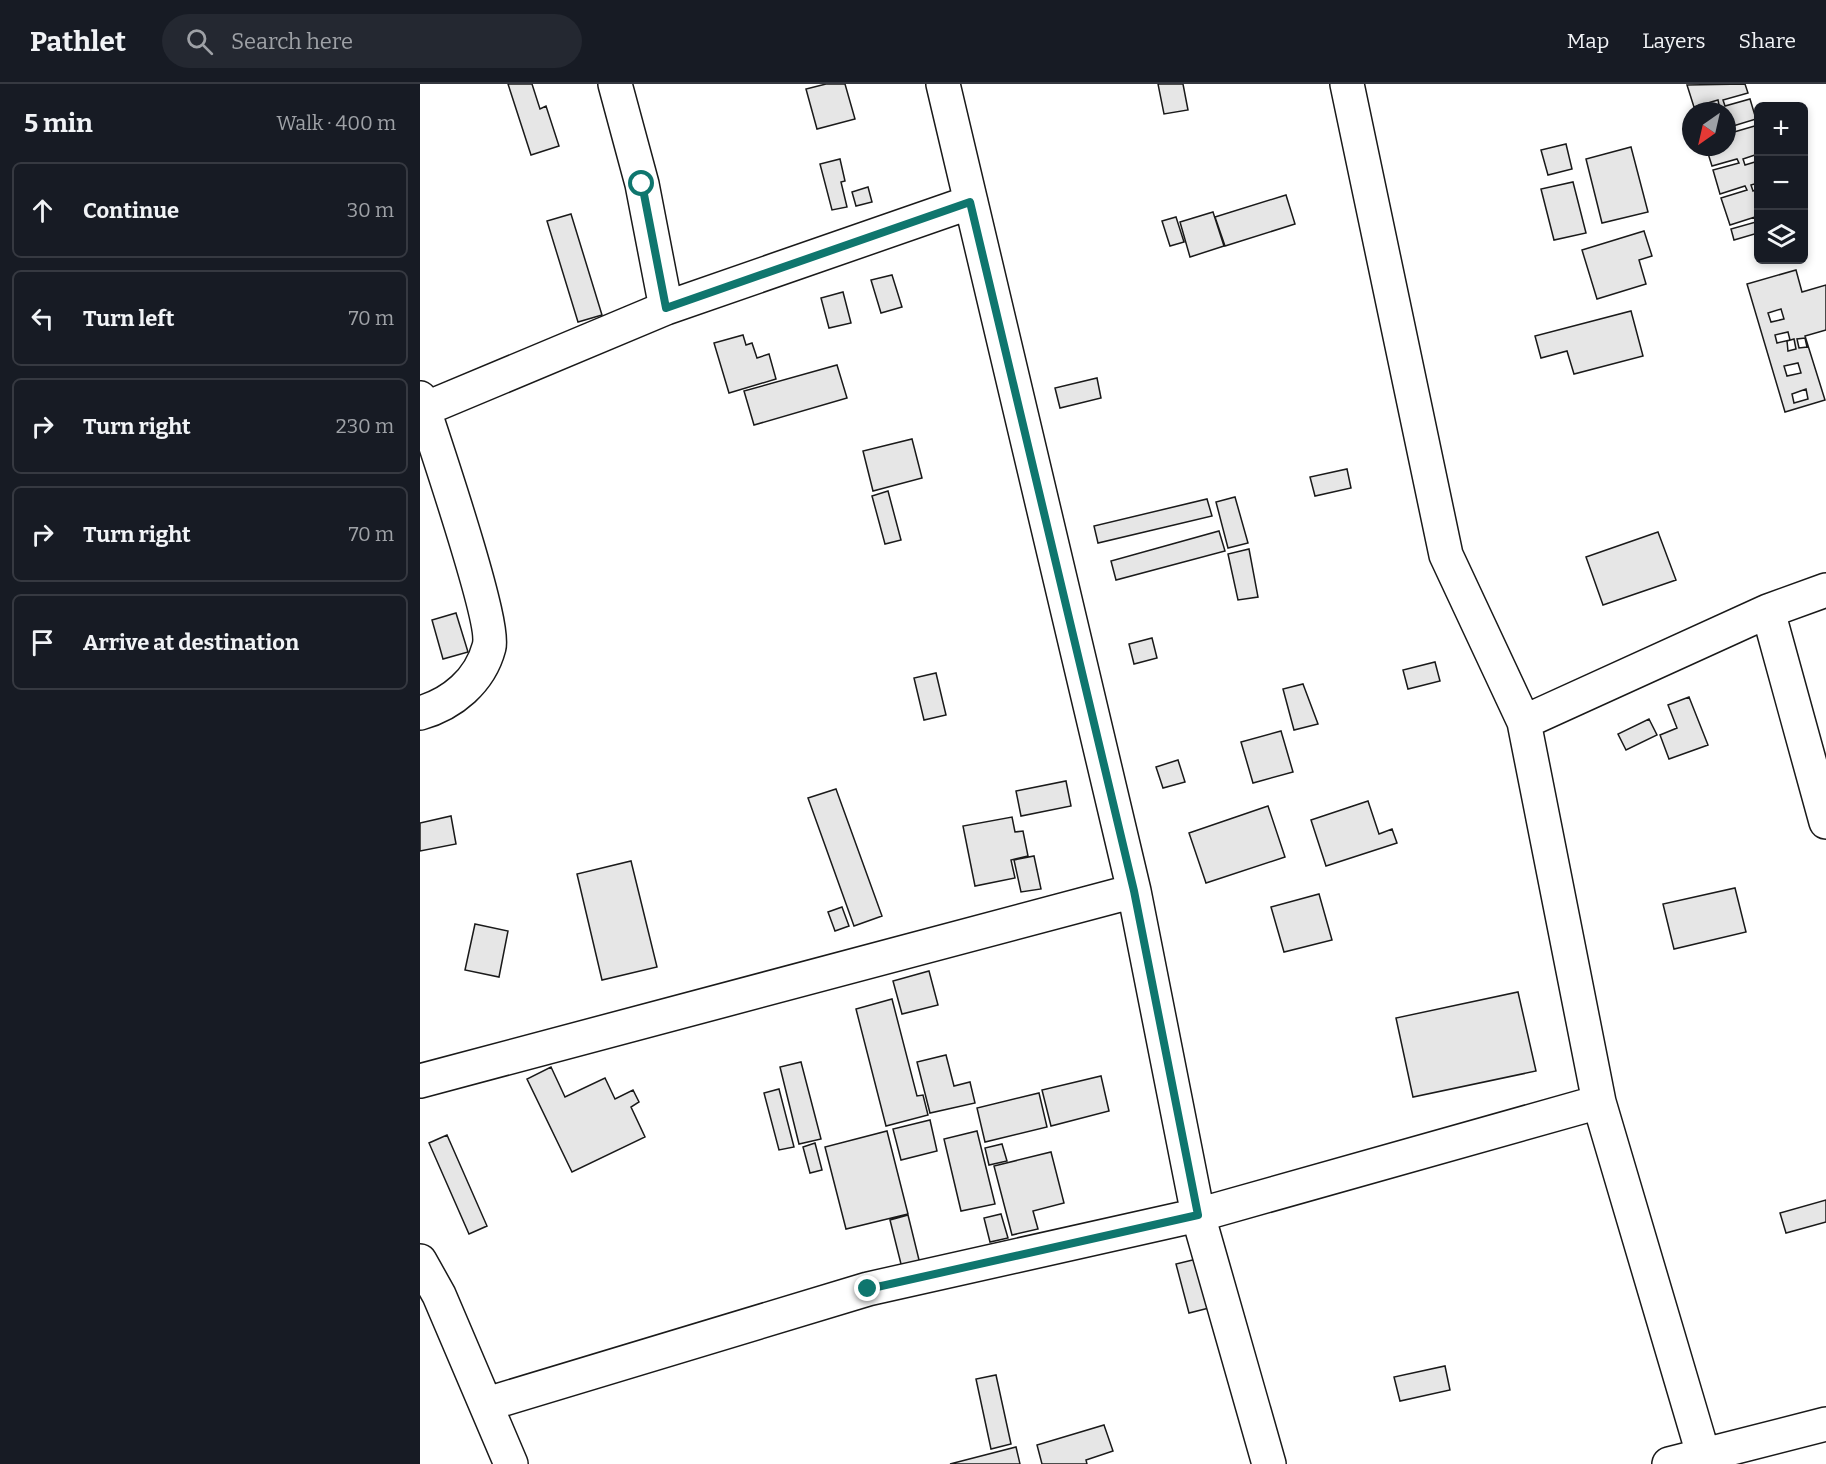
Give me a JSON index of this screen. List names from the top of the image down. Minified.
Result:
{"north":"bottom left","page":{"header":"Pathlet","search":"Search here","nav":["Map","Layers","Share"],"heading":["5 min","Walk · 400 m"],"map_buttons":["+","−"],"list":[["Continue","30 m"],["Turn left","70 m"],["Turn right","230 m"],["Turn right","70 m"],"Arrive at destination"]}}
